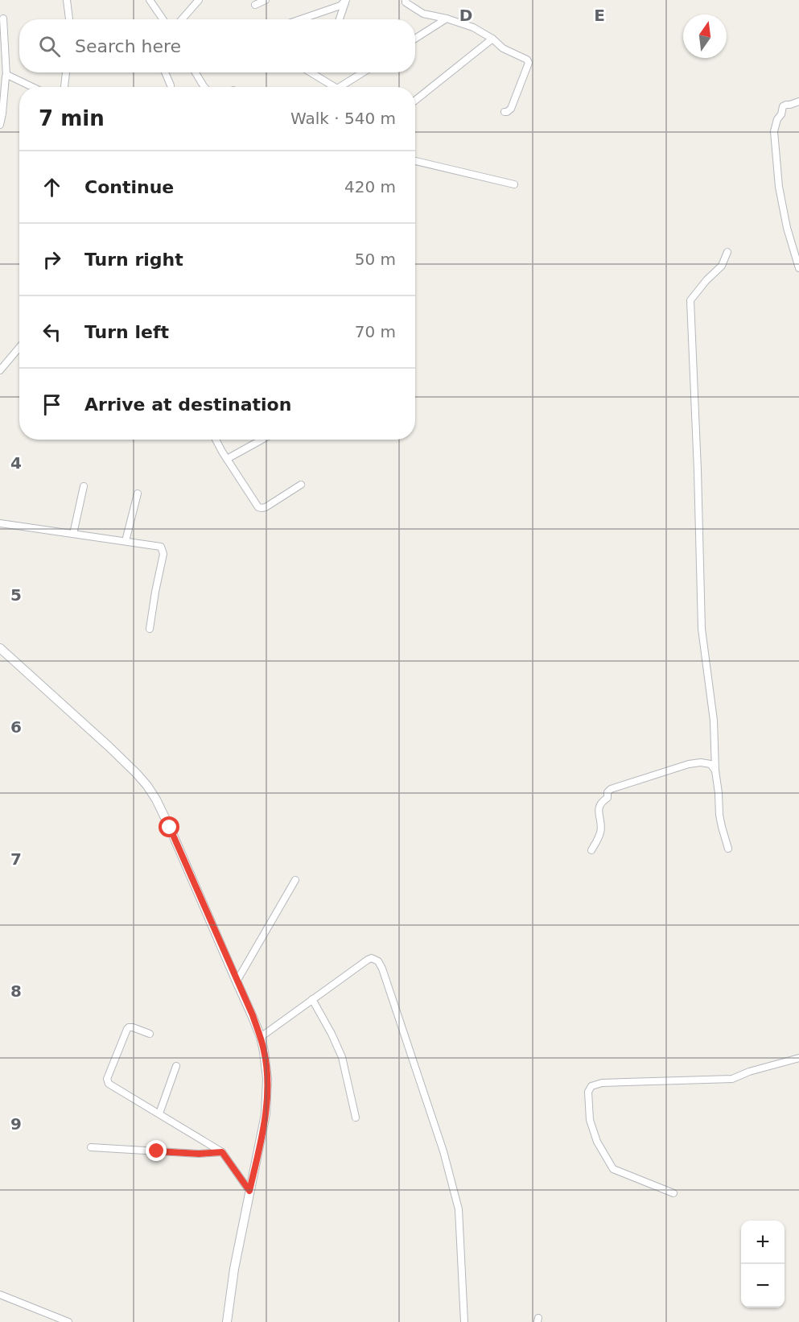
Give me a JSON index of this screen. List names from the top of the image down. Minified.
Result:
{"north":"top","page":{"search":"Search here","heading":["7 min","Walk · 540 m"],"list":[["Continue","420 m"],["Turn right","50 m"],["Turn left","70 m"],"Arrive at destination"],"map_buttons":["+","−"]},"grid":{"columns":["D","E"],"rows":["4","5","6","7","8","9"]}}
